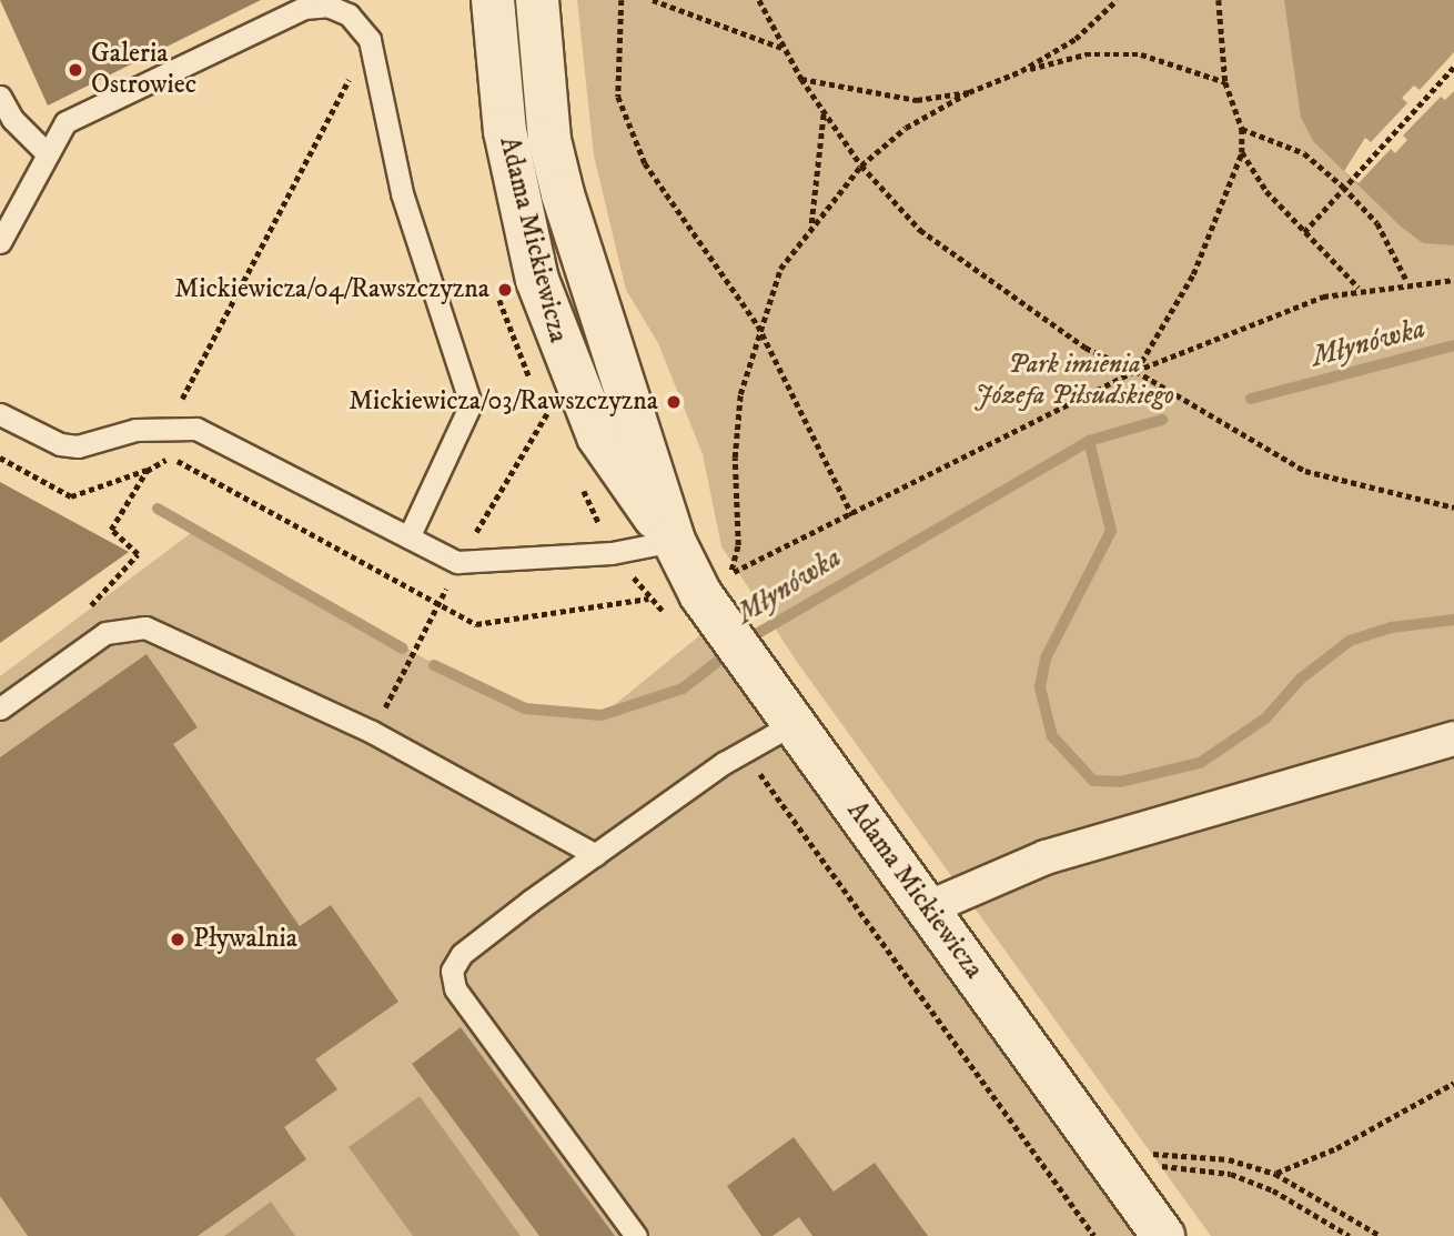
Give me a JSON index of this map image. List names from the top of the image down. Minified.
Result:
{"streets":{"street":["Adama Mickiewicza"]},"water":["Młynówka"],"parks":["Park imienia Józefa Piłsudskiego"],"places":["Galeria Ostrowiec","Mickiewicza/04/Rawszczyzna","Mickiewicza/03/Rawszczyzna","Pływalnia"]}
